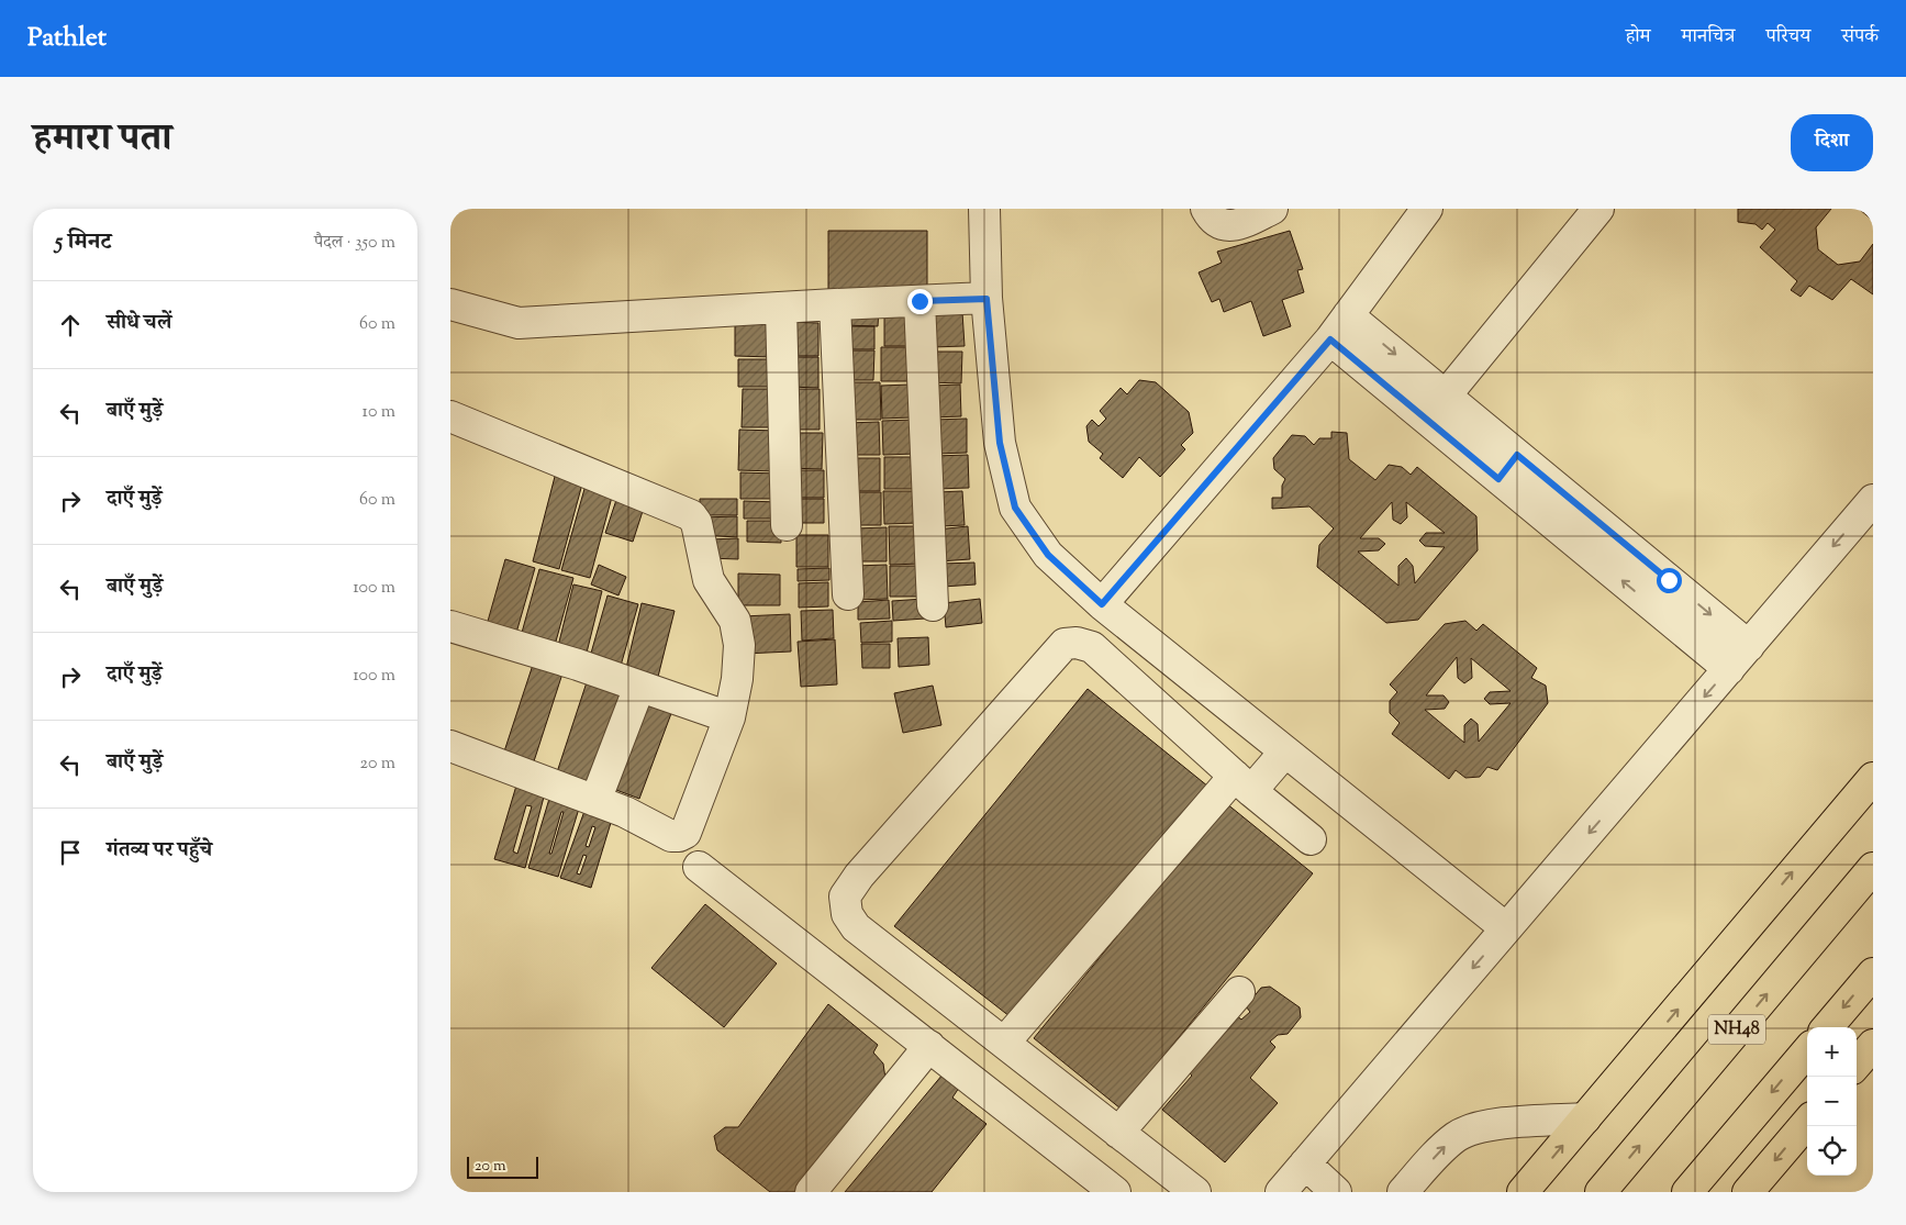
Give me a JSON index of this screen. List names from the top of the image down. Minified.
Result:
{"streets":{"main road":["NH48"]},"scale_bar":"20 m","page":{"header":"Pathlet","nav":["होम","मानचित्र","परिचय","संपर्क"],"title":"हमारा पता","buttons":"दिशा","heading":["5 मिनट","पैदल · 350 m"],"list":[["सीधे चलें","60 m"],["बाएँ मुड़ें","10 m"],["दाएँ मुड़ें","60 m"],["बाएँ मुड़ें","100 m"],["दाएँ मुड़ें","100 m"],["बाएँ मुड़ें","20 m"],"गंतव्य पर पहुँचे"],"map_buttons":["+","−"],"scale":"20 m"}}
